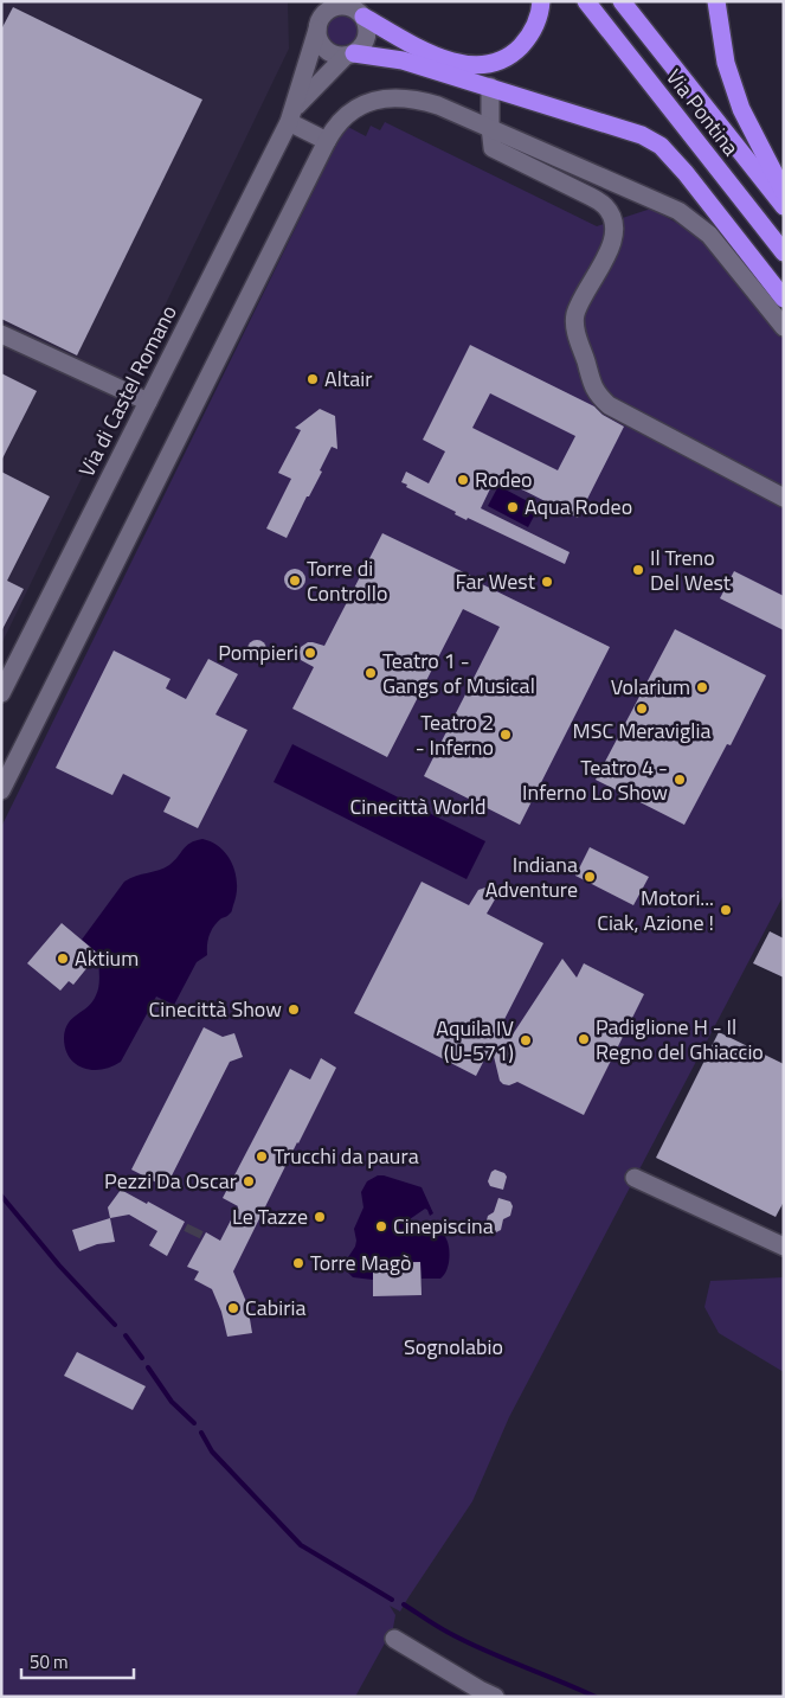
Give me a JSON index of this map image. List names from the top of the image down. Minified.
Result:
{"streets":{"highway":["Via Pontina"],"street":["Via di Castel Romano"]},"parks":["Cinecittà World","Sognolabio"],"places":["Altair","Rodeo","Aqua Rodeo","Il Treno Del West","Torre di Controllo","Far West","Pompieri","Teatro 1 - Gangs of Musical","Volarium","MSC Meraviglia","Teatro 2 - Inferno","Teatro 4 - Inferno Lo Show","Indiana Adventure","Motori... Ciak, Azione !","Aktium","Cinecittà Show","Padiglione H - Il Regno del Ghiaccio","Aquila IV (U-571)","Trucchi da paura","Pezzi Da Oscar","Le Tazze","Cinepiscina","Torre Magò","Cabiria"],"scale_bar":"50 m"}
